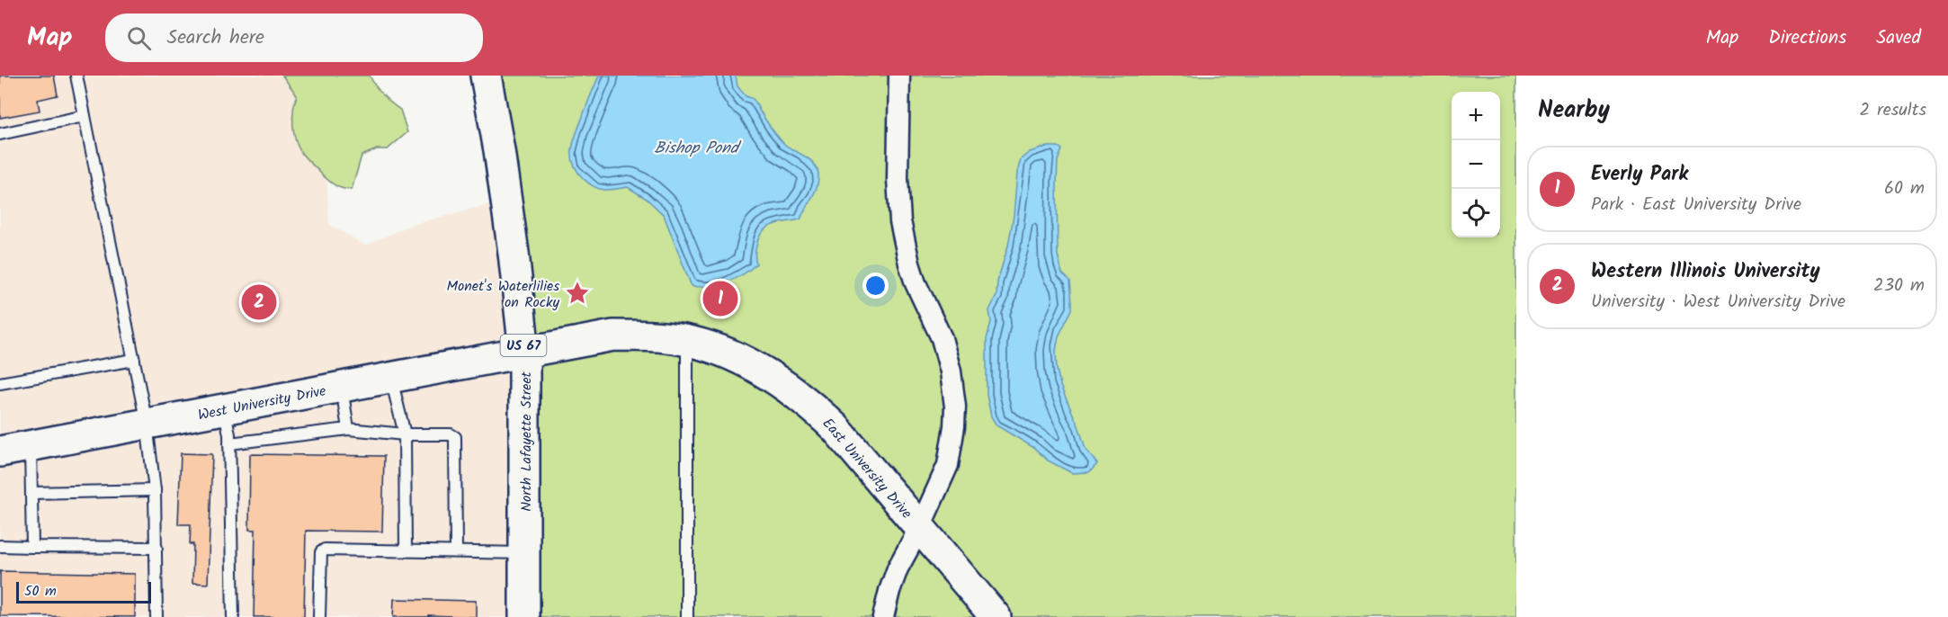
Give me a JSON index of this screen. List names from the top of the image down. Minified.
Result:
{"streets":{"main road":["US 67","West University Drive","North Lafayette Street","East University Drive"]},"crossings":[["West University Drive","North Lafayette Street"],["West University Drive","East University Drive"],["North Lafayette Street","East University Drive"]],"water":["Bishop Pond"],"places":{"place":["Monet's Waterlilies on Rocky"]},"scale_bar":"50 m","page":{"header":"Map","search":"Search here","nav":["Map","Directions","Saved"],"heading":["Nearby","2 results"],"map_buttons":["+","−"],"list":[{"mark":"1","name":"Everly Park","note":"Park · East University Drive","value":"60 m"},{"mark":"2","name":"Western Illinois University","note":"University · West University Drive","value":"230 m"}],"pins":["1","2"],"scale":"50 m"}}
